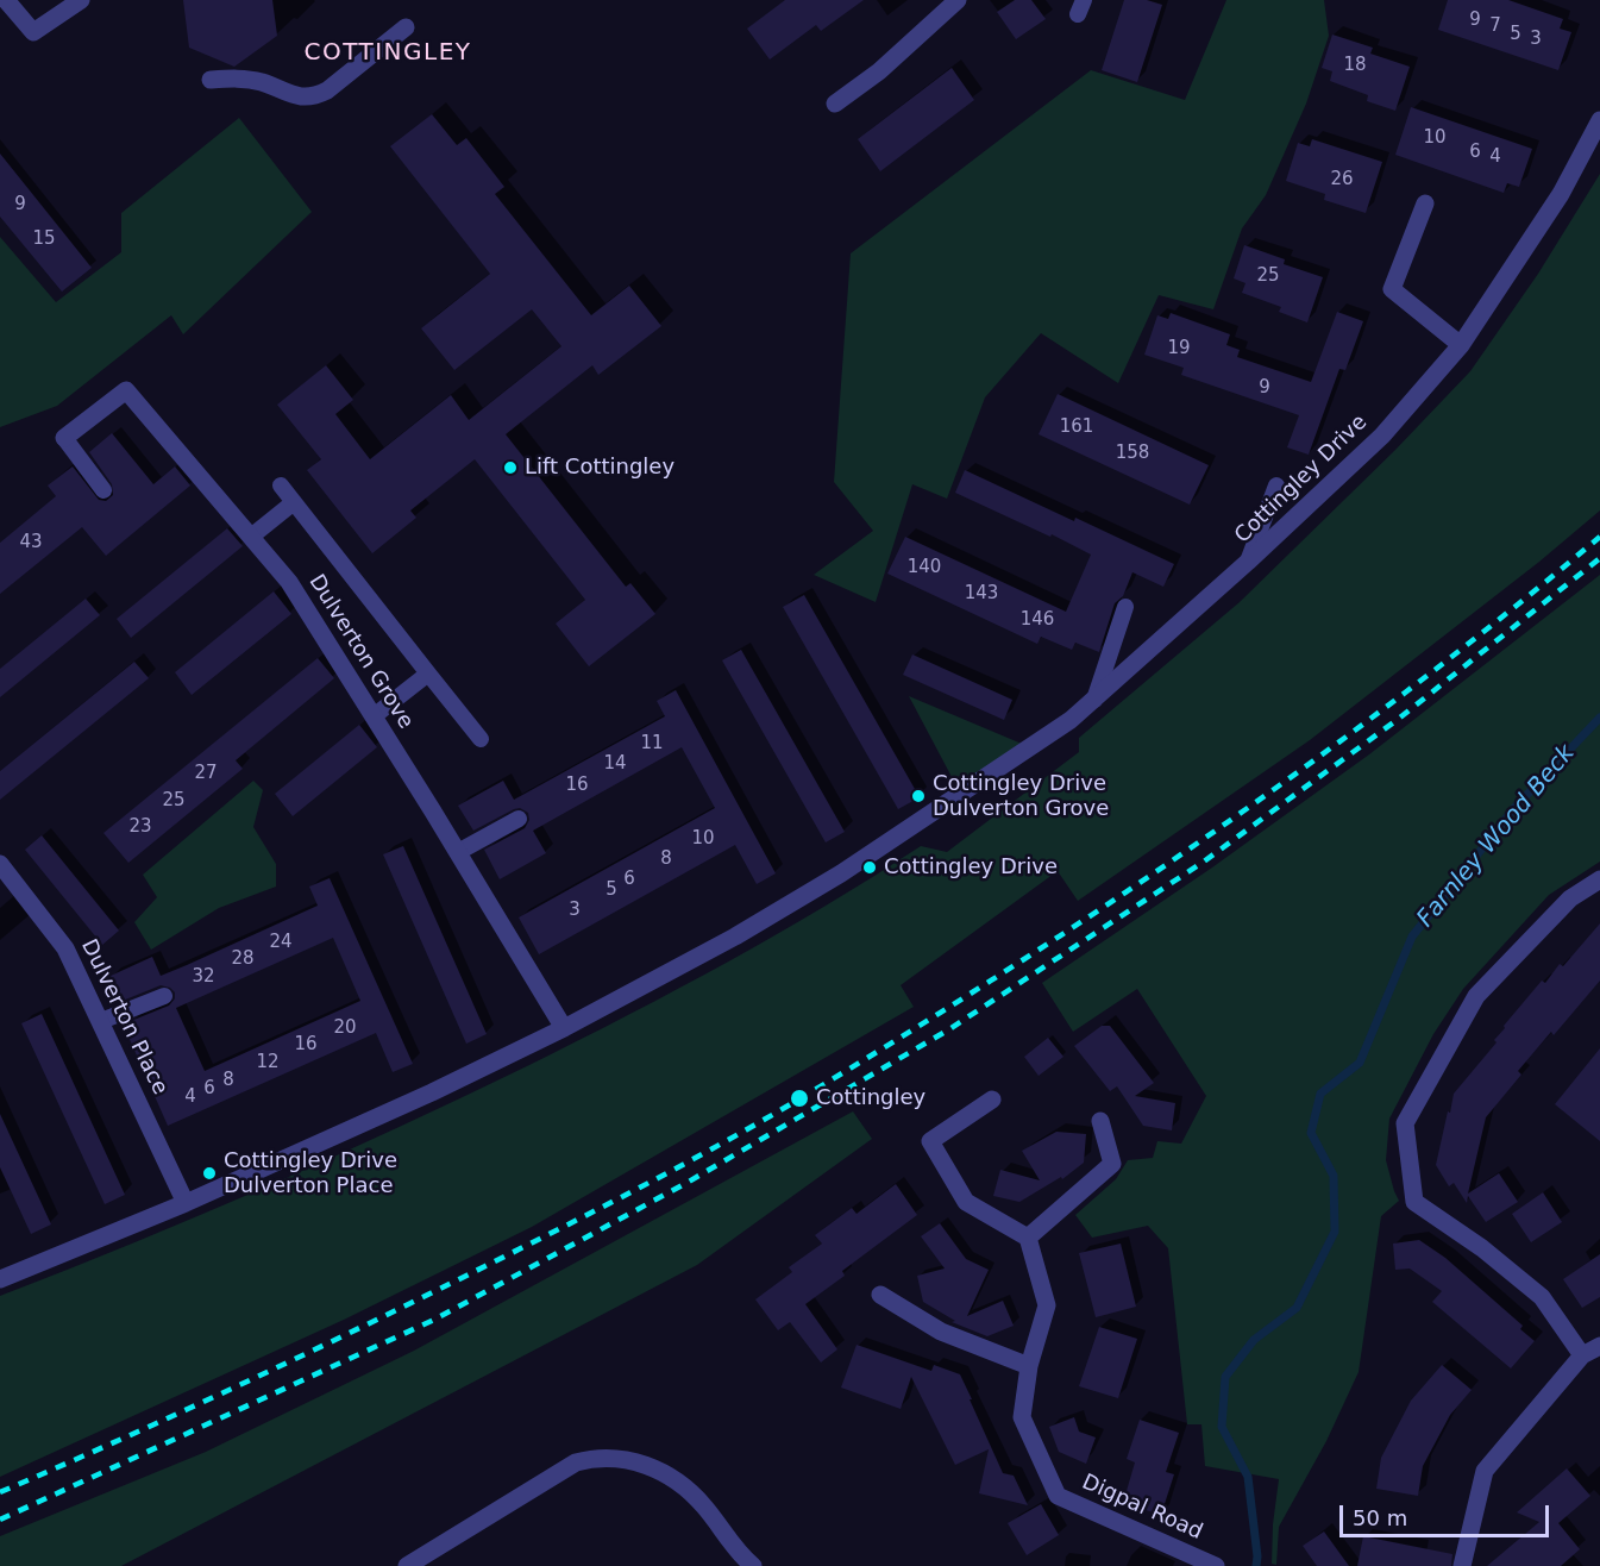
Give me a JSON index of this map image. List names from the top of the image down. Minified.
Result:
{"streets":{"street":["Cottingley Drive","Dulverton Grove","Dulverton Place","Digpal Road"]},"crossings":[["Cottingley Drive","Dulverton Grove"],["Cottingley Drive","Dulverton Place"]],"districts":["COTTINGLEY"],"water":["Farnley Wood Beck"],"places":["Lift Cottingley","Cottingley Drive Dulverton Grove","Cottingley Drive","Cottingley","Cottingley Drive Dulverton Place"],"house_numbers":["9","7","5","3","18","10","6","4","26","9","15","25","19","9","161","158","43","140","143","146","11","14","27","16","25","23","10","8","6","5","3","24","28","32","20","16","12","8","6","4"],"scale_bar":"50 m"}
